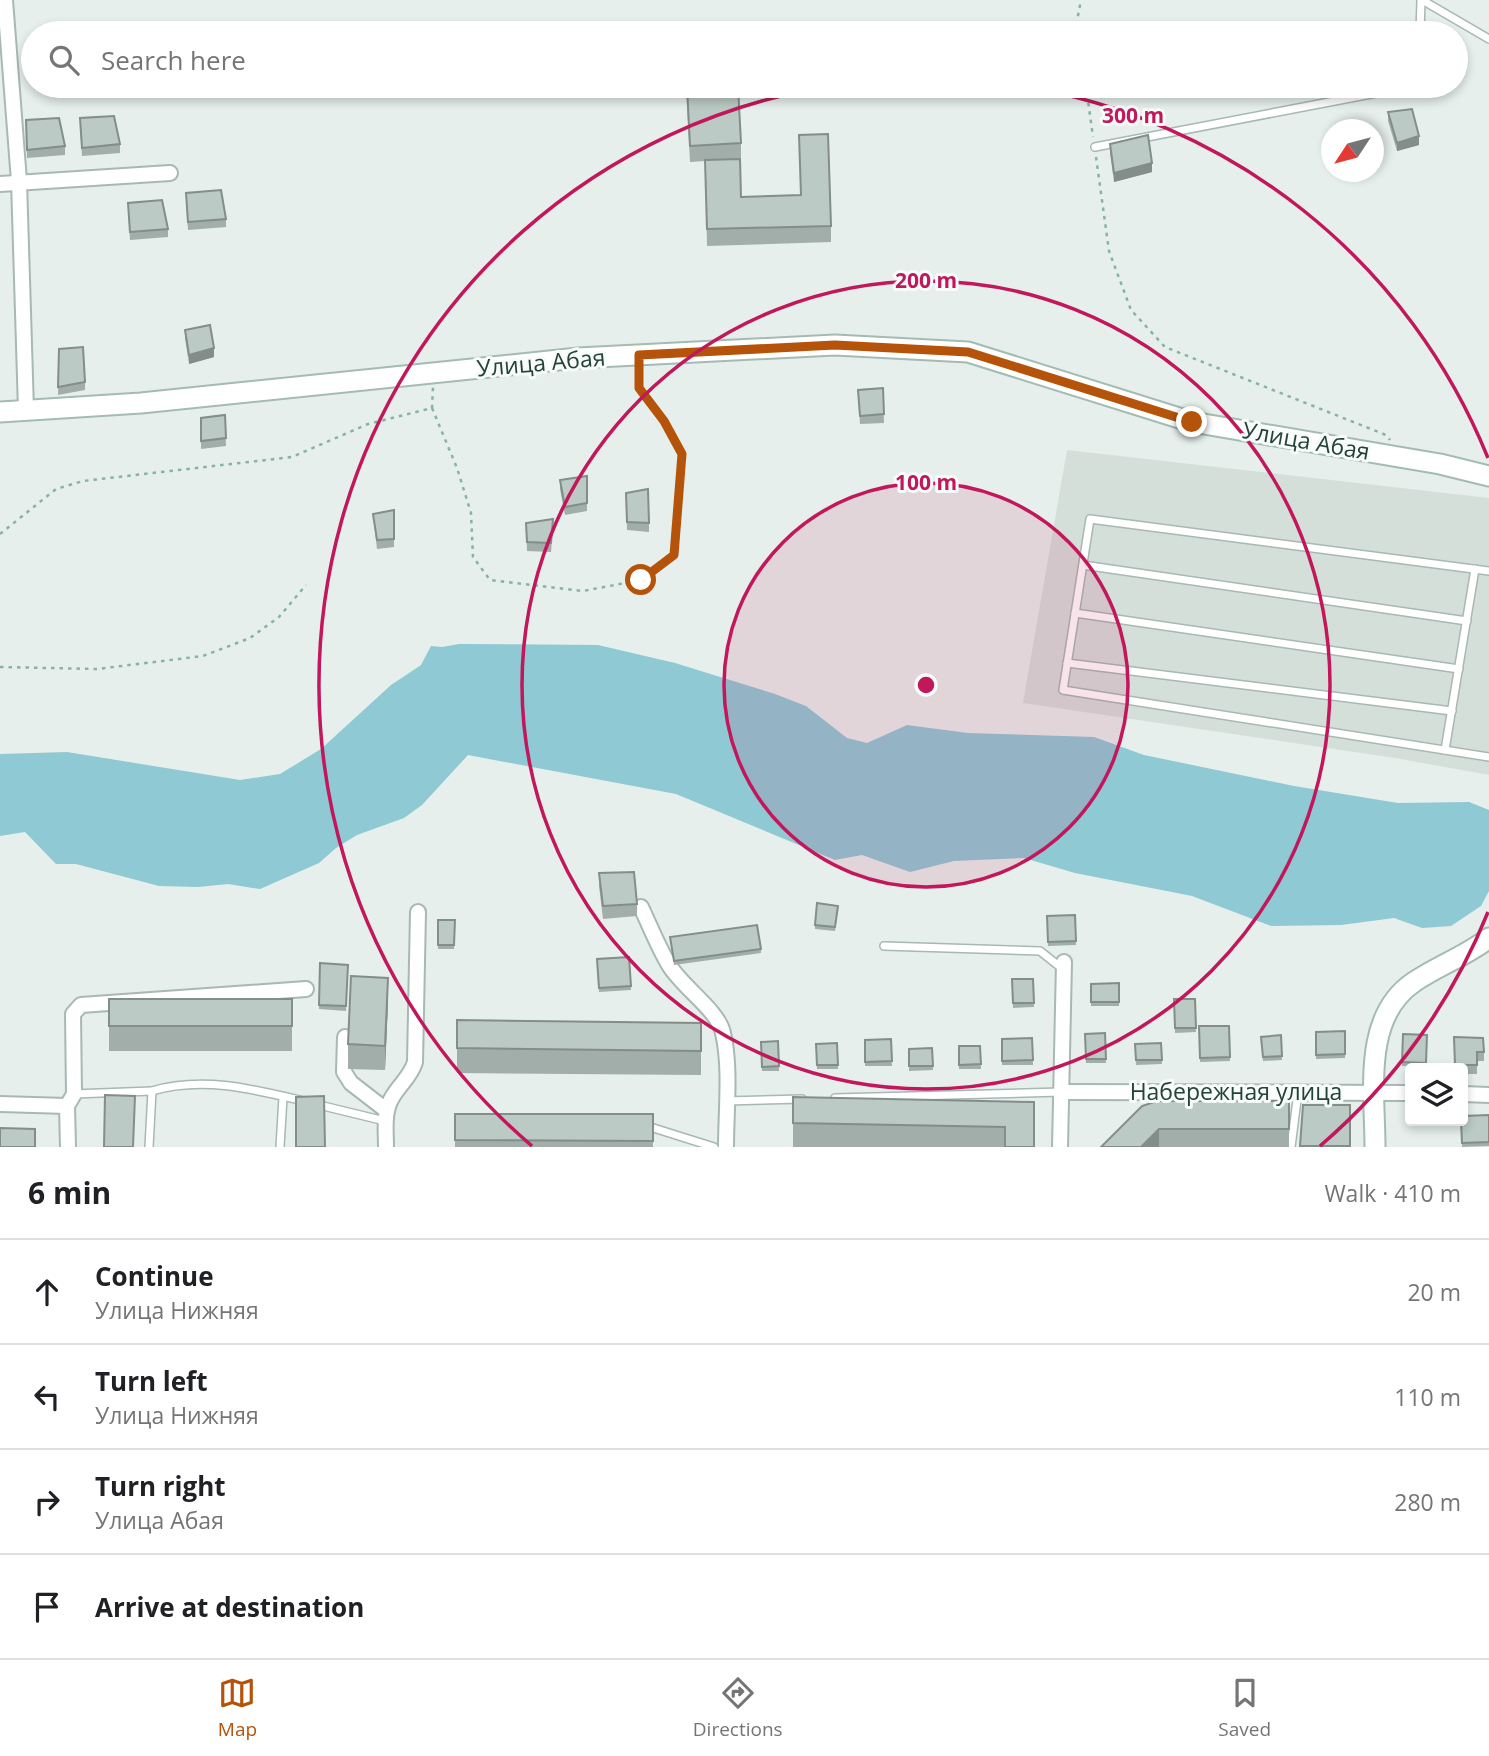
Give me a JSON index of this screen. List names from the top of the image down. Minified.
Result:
{"streets":{"street":["Улица Абая","Набережная улица"]},"north":"bottom left","page":{"search":"Search here","heading":["6 min","Walk · 410 m"],"list":[["Continue","Улица Нижняя","20 m"],["Turn left","Улица Нижняя","110 m"],["Turn right","Улица Абая","280 m"],"Arrive at destination"],"nav":["Map","Directions","Saved"]},"rings":["300 m","200 m","100 m"]}
